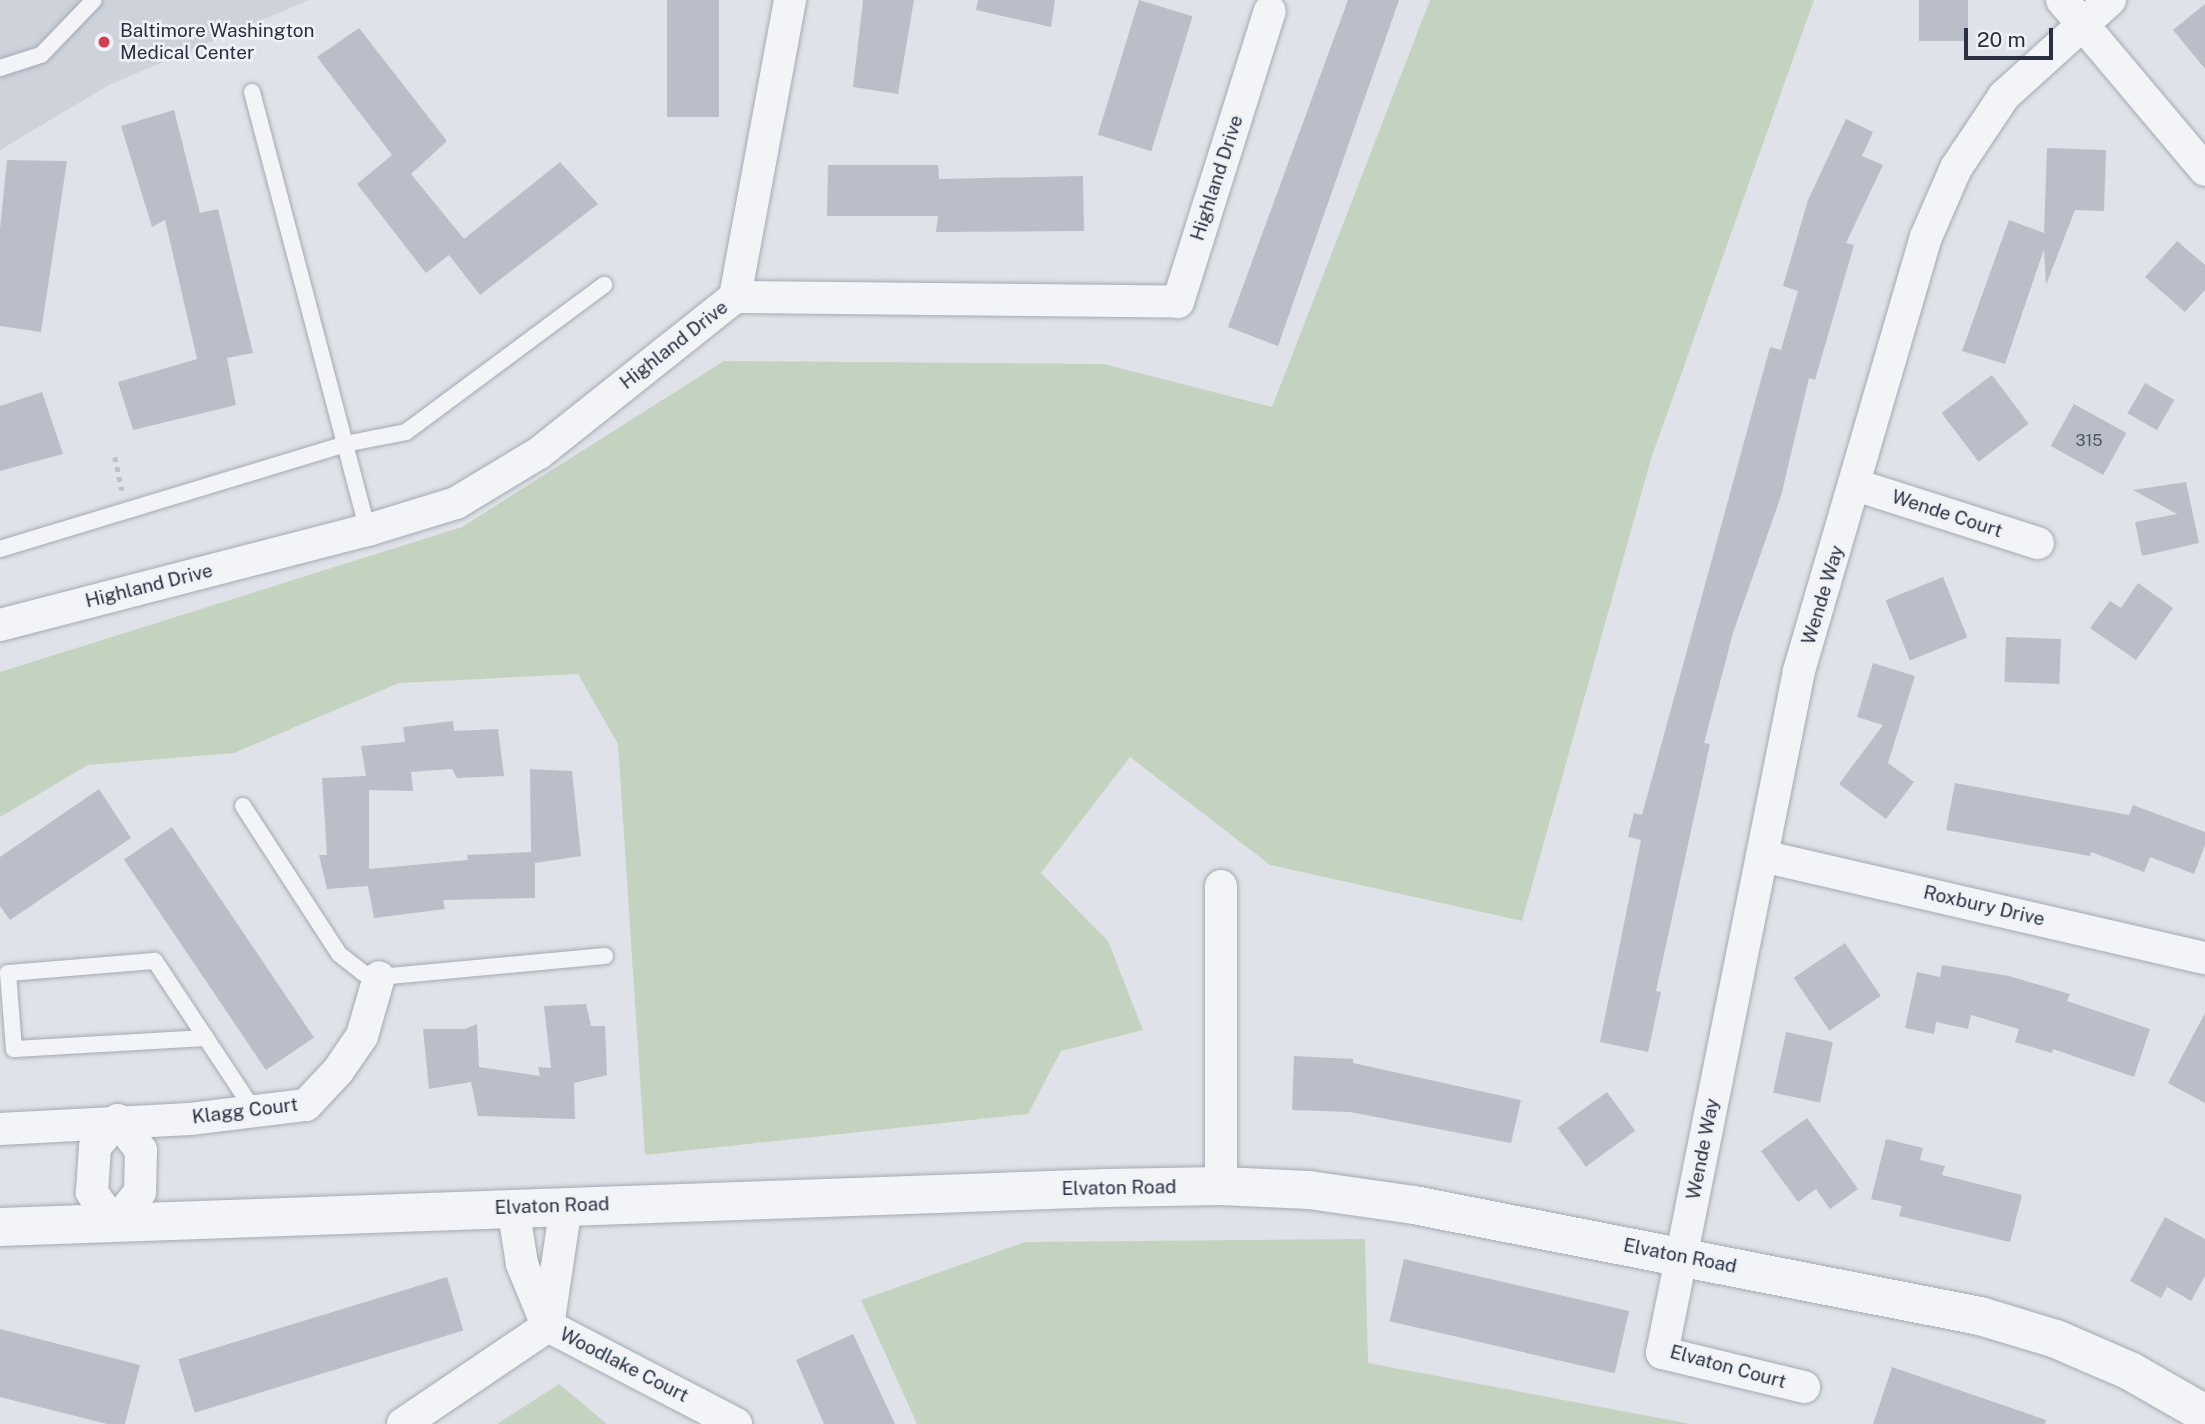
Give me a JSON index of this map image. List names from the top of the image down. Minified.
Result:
{"streets":{"street":["Highland Drive","Wende Court","Wende Way","Roxbury Drive","Klagg Court","Elvaton Road","Woodlake Court","Elvaton Court"]},"crossings":[["Wende Court","Wende Way"],["Wende Way","Roxbury Drive"],["Wende Way","Elvaton Road"],["Wende Way","Elvaton Court"],["Elvaton Road","Elvaton Court"]],"places":["Baltimore Washington Medical Center"],"house_numbers":["315"],"scale_bar":"20 m"}
